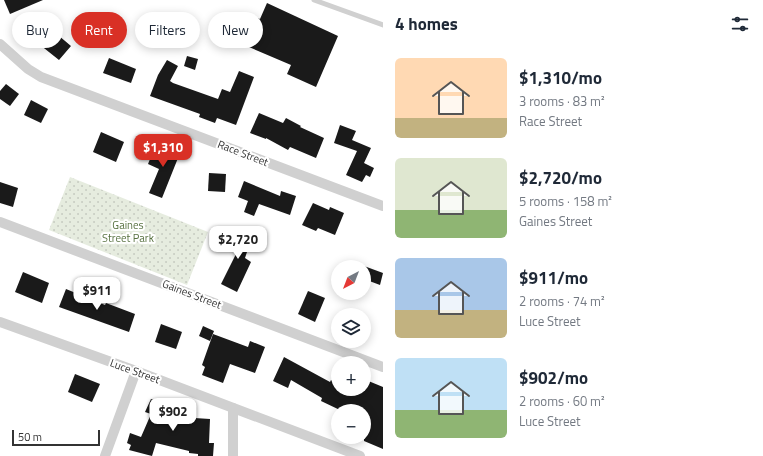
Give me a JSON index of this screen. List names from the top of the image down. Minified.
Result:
{"streets":{"street":["Race Street","Gaines Street","Luce Street"]},"parks":["Gaines Street Park"],"scale_bar":"50 m","north":"bottom left","page":{"heading":"4 homes","chip":["Buy","Rent","Filters","New"],"list":[{"name":"$1,310/mo","note":"3 rooms · 83 m² · Race Street"},{"name":"$2,720/mo","note":"5 rooms · 158 m² · Gaines Street"},{"name":"$911/mo","note":"2 rooms · 74 m² · Luce Street"},{"name":"$902/mo","note":"2 rooms · 60 m² · Luce Street"}],"price":["$1,310","$2,720","$911","$902"],"map_buttons":["+","−"],"scale":"50 m"}}
